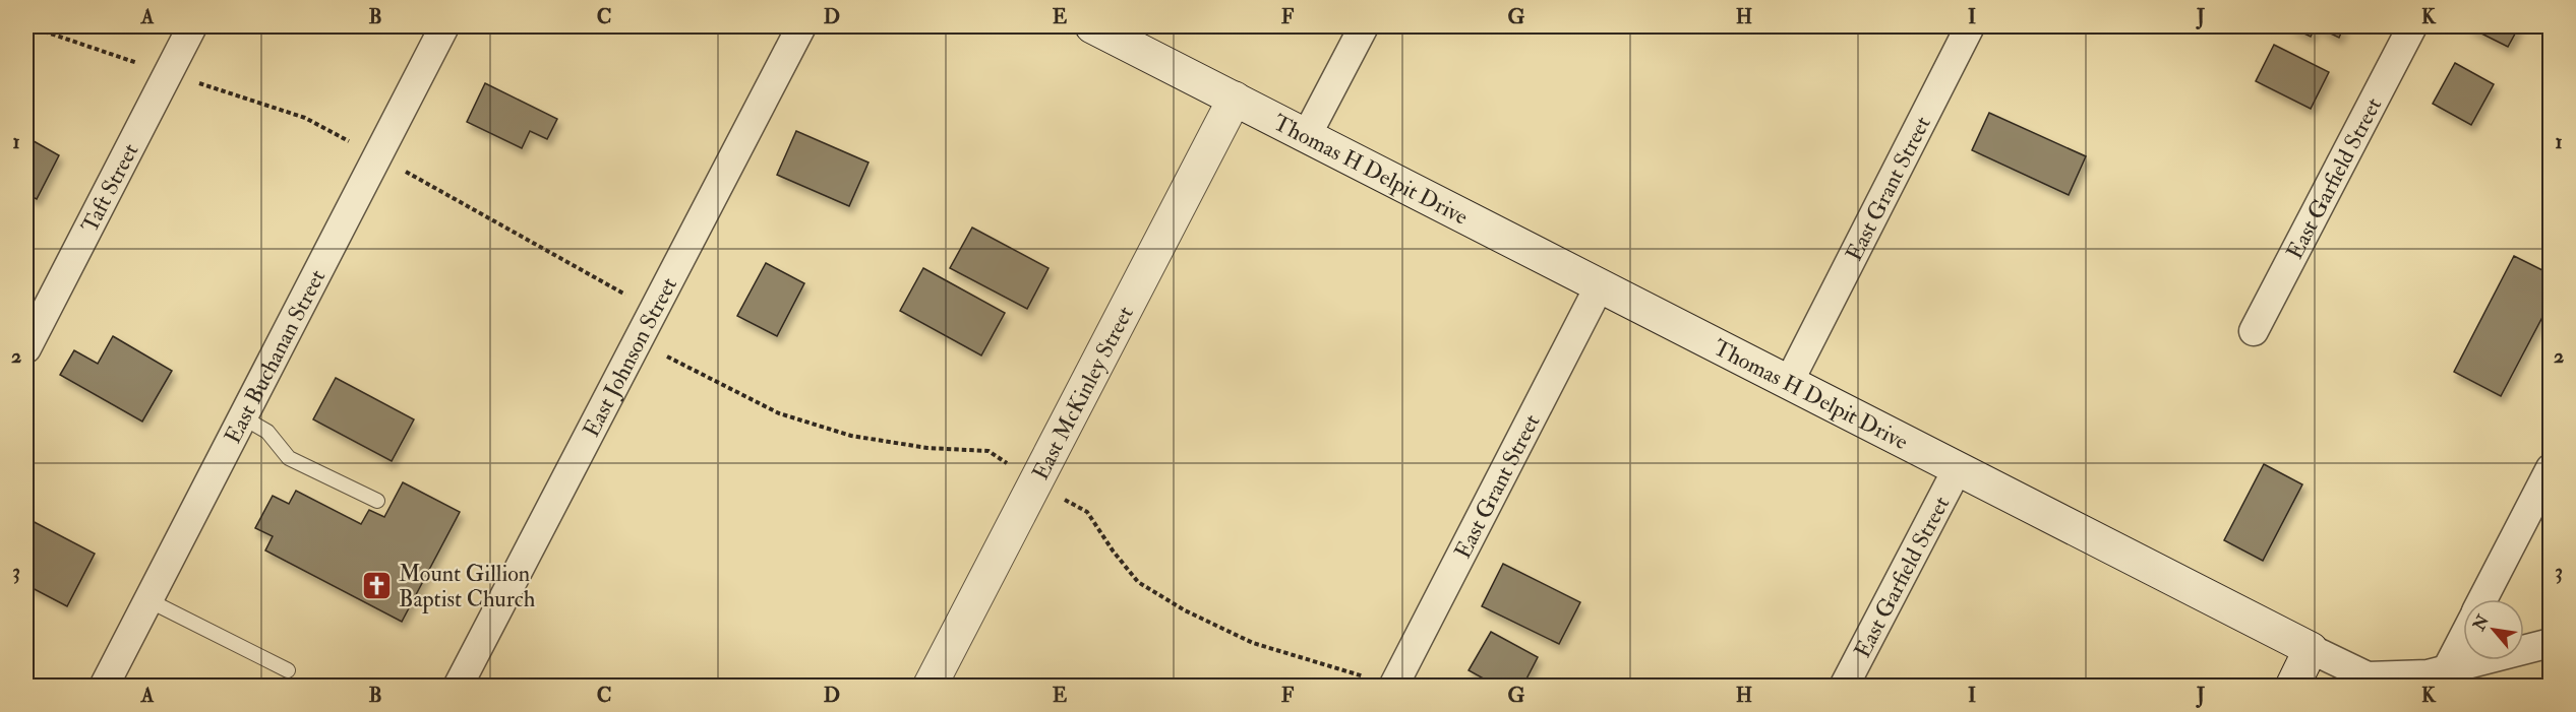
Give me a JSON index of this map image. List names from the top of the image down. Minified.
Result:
{"streets":{"main road":["Thomas H Delpit Drive","East McKinley Street"],"street":["East Garfield Street","Taft Street","East Grant Street","East Buchanan Street","East Johnson Street"]},"crossings":[["Thomas H Delpit Drive","East Garfield Street"],["Thomas H Delpit Drive","East Grant Street"],["Thomas H Delpit Drive","East McKinley Street"]],"places":{"church":["Mount Gillion Baptist Church"]},"north":"top left","grid":{"columns":["A","B","C","D","E","F","G","H","I","J","K"],"rows":["1","2","3"]}}
